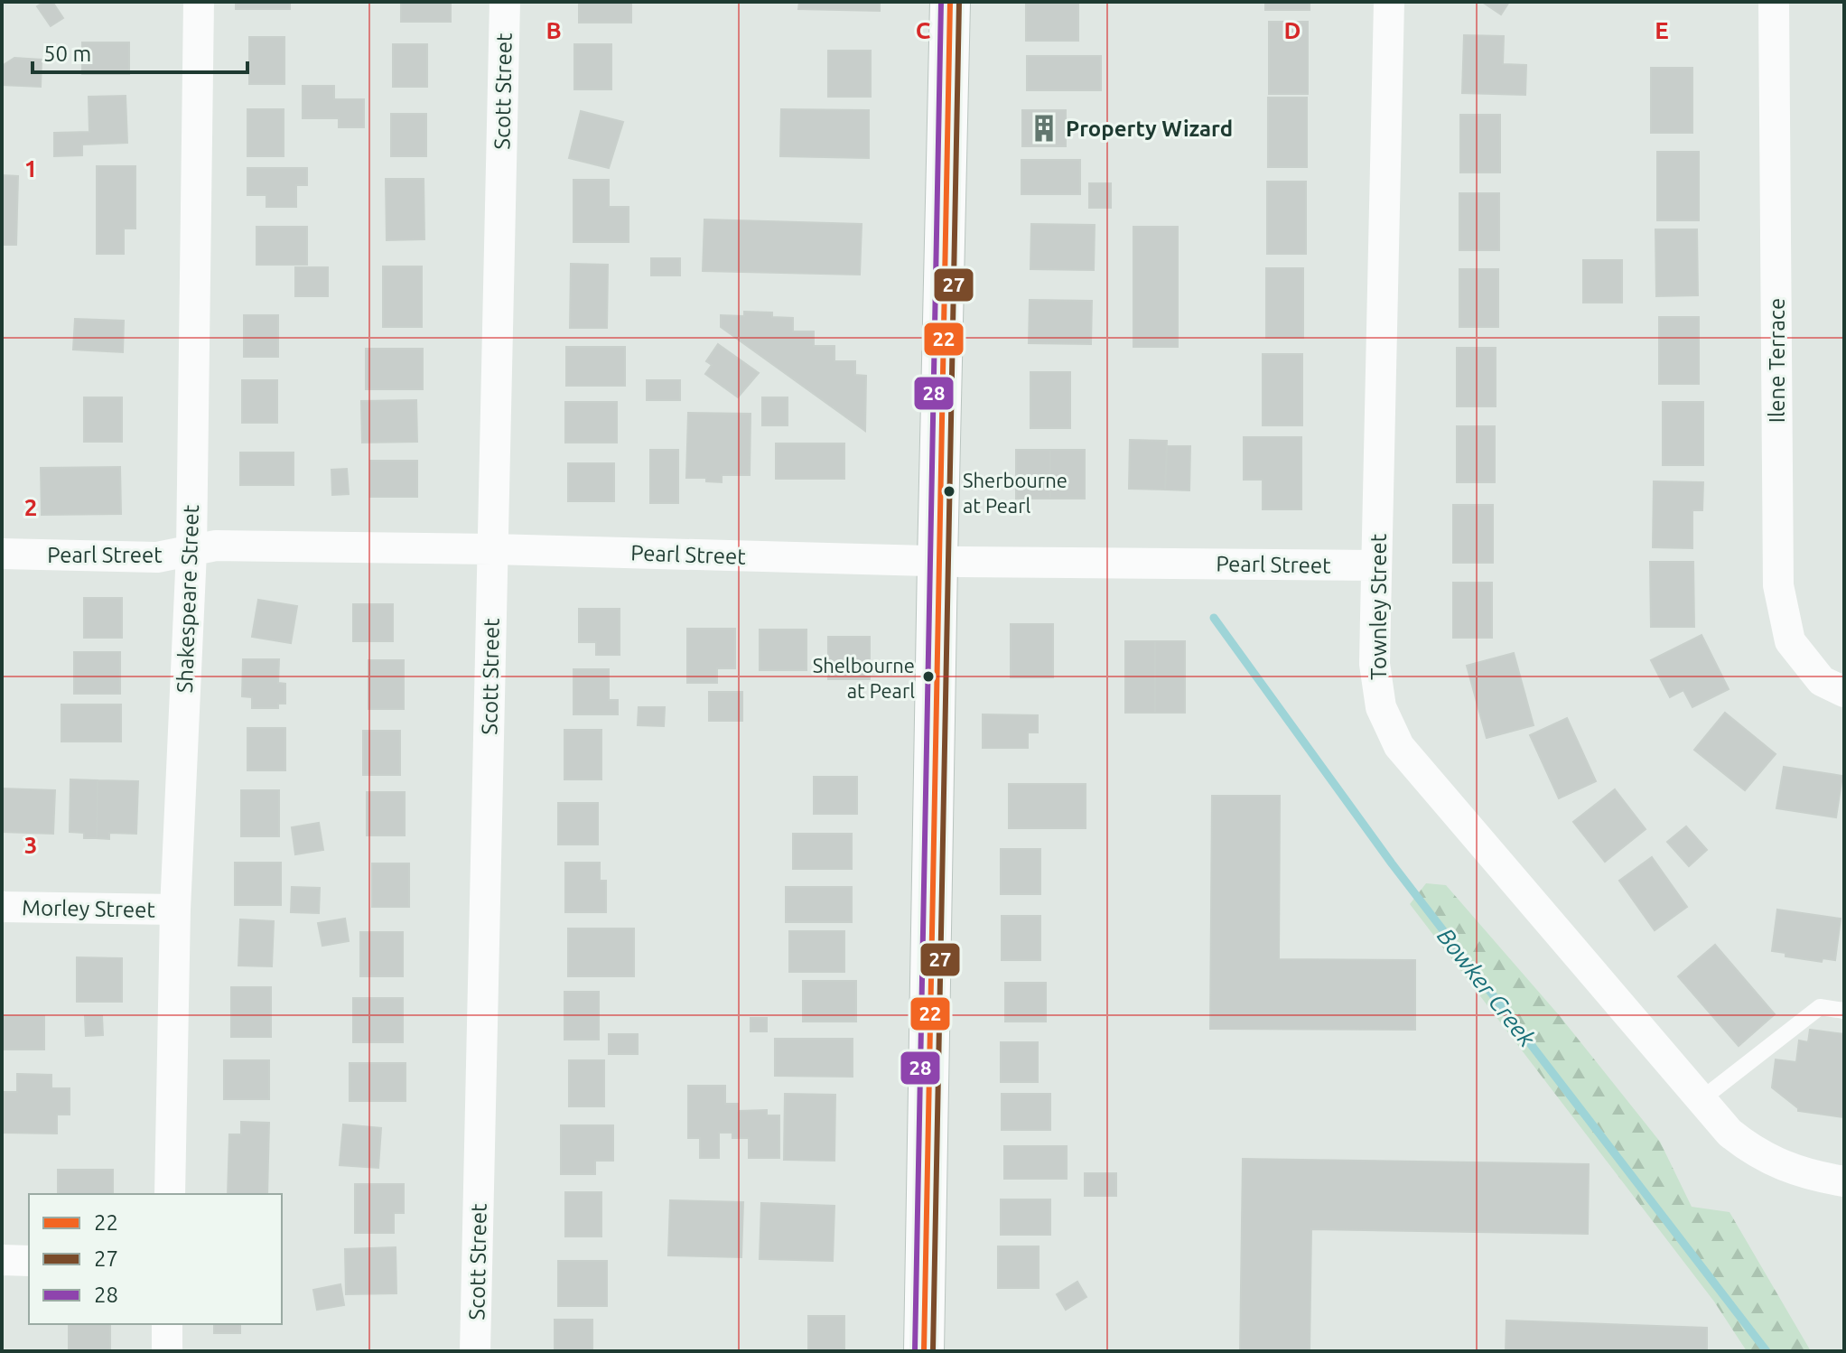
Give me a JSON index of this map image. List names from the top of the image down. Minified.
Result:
{"streets":{"street":["Scott Street","Ilene Terrace","Pearl Street","Shakespeare Street","Townley Street","Morley Street"]},"crossings":[["Scott Street","Pearl Street"],["Pearl Street","Shakespeare Street"],["Pearl Street","Townley Street"],["Shakespeare Street","Morley Street"]],"water":["Bowker Creek"],"places":{"building":["Property Wizard"],"other":["Sherbourne at Pearl","Shelbourne at Pearl"]},"lines":["transit line 22","transit line 27","transit line 28"],"legend":["22","27","28"],"scale_bar":"50 m","grid":{"columns":["B","C","D","E"],"rows":["1","2","3"]}}
